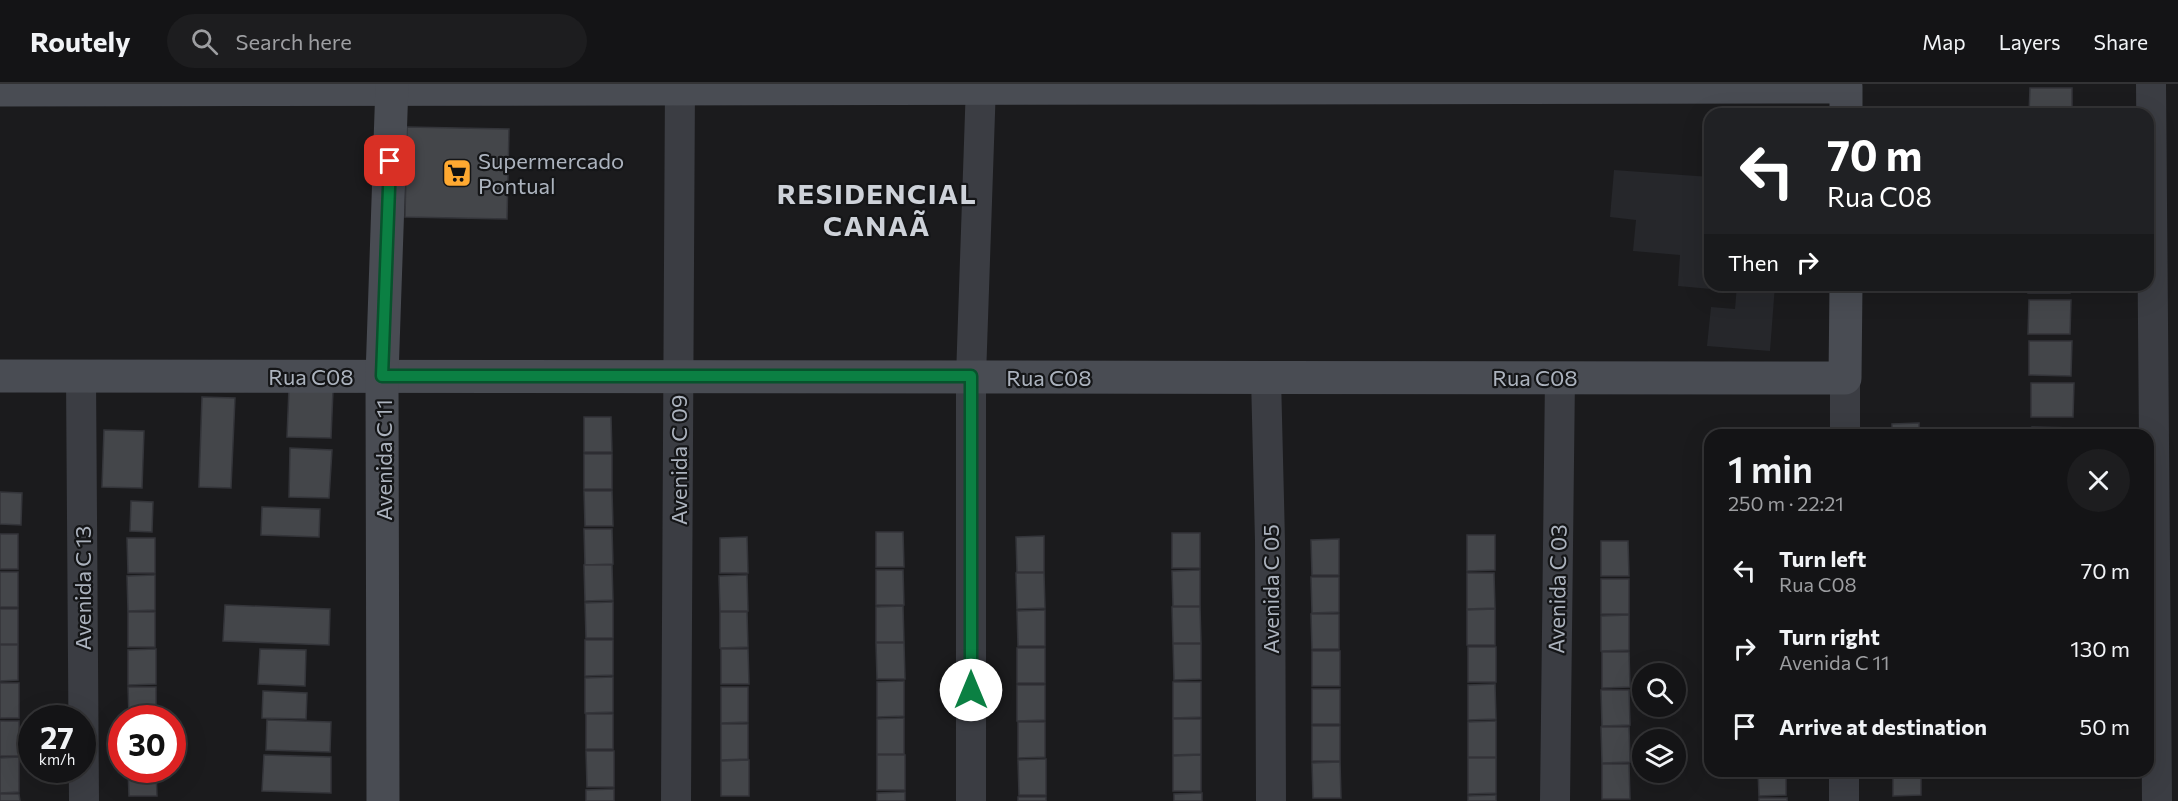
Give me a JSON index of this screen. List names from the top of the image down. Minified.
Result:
{"streets":{"street":["Rua C08","Avenida C 11","Avenida C 09","Avenida C 13","Avenida C 05","Avenida C 03"]},"crossings":[["Rua C08","Avenida C 11"],["Rua C08","Avenida C 09"],["Rua C08","Avenida C 13"],["Rua C08","Avenida C 05"],["Rua C08","Avenida C 03"]],"districts":["RESIDENCIAL CANAÃ"],"places":{"supermarket":["Supermercado Pontual"]},"page":{"header":"Routely","search":"Search here","nav":["Map","Layers","Share"],"turn":["70 m","Rua C08"],"then":"Then","heading":["1 min","250 m · 22:21"],"list":[{"name":"Turn left","note":"Rua C08","value":"70 m"},{"name":"Turn right","note":"Avenida C 11","value":"130 m"},{"name":"Arrive at destination","value":"50 m"}],"speed":"27 km/h","limit":"30"}}
